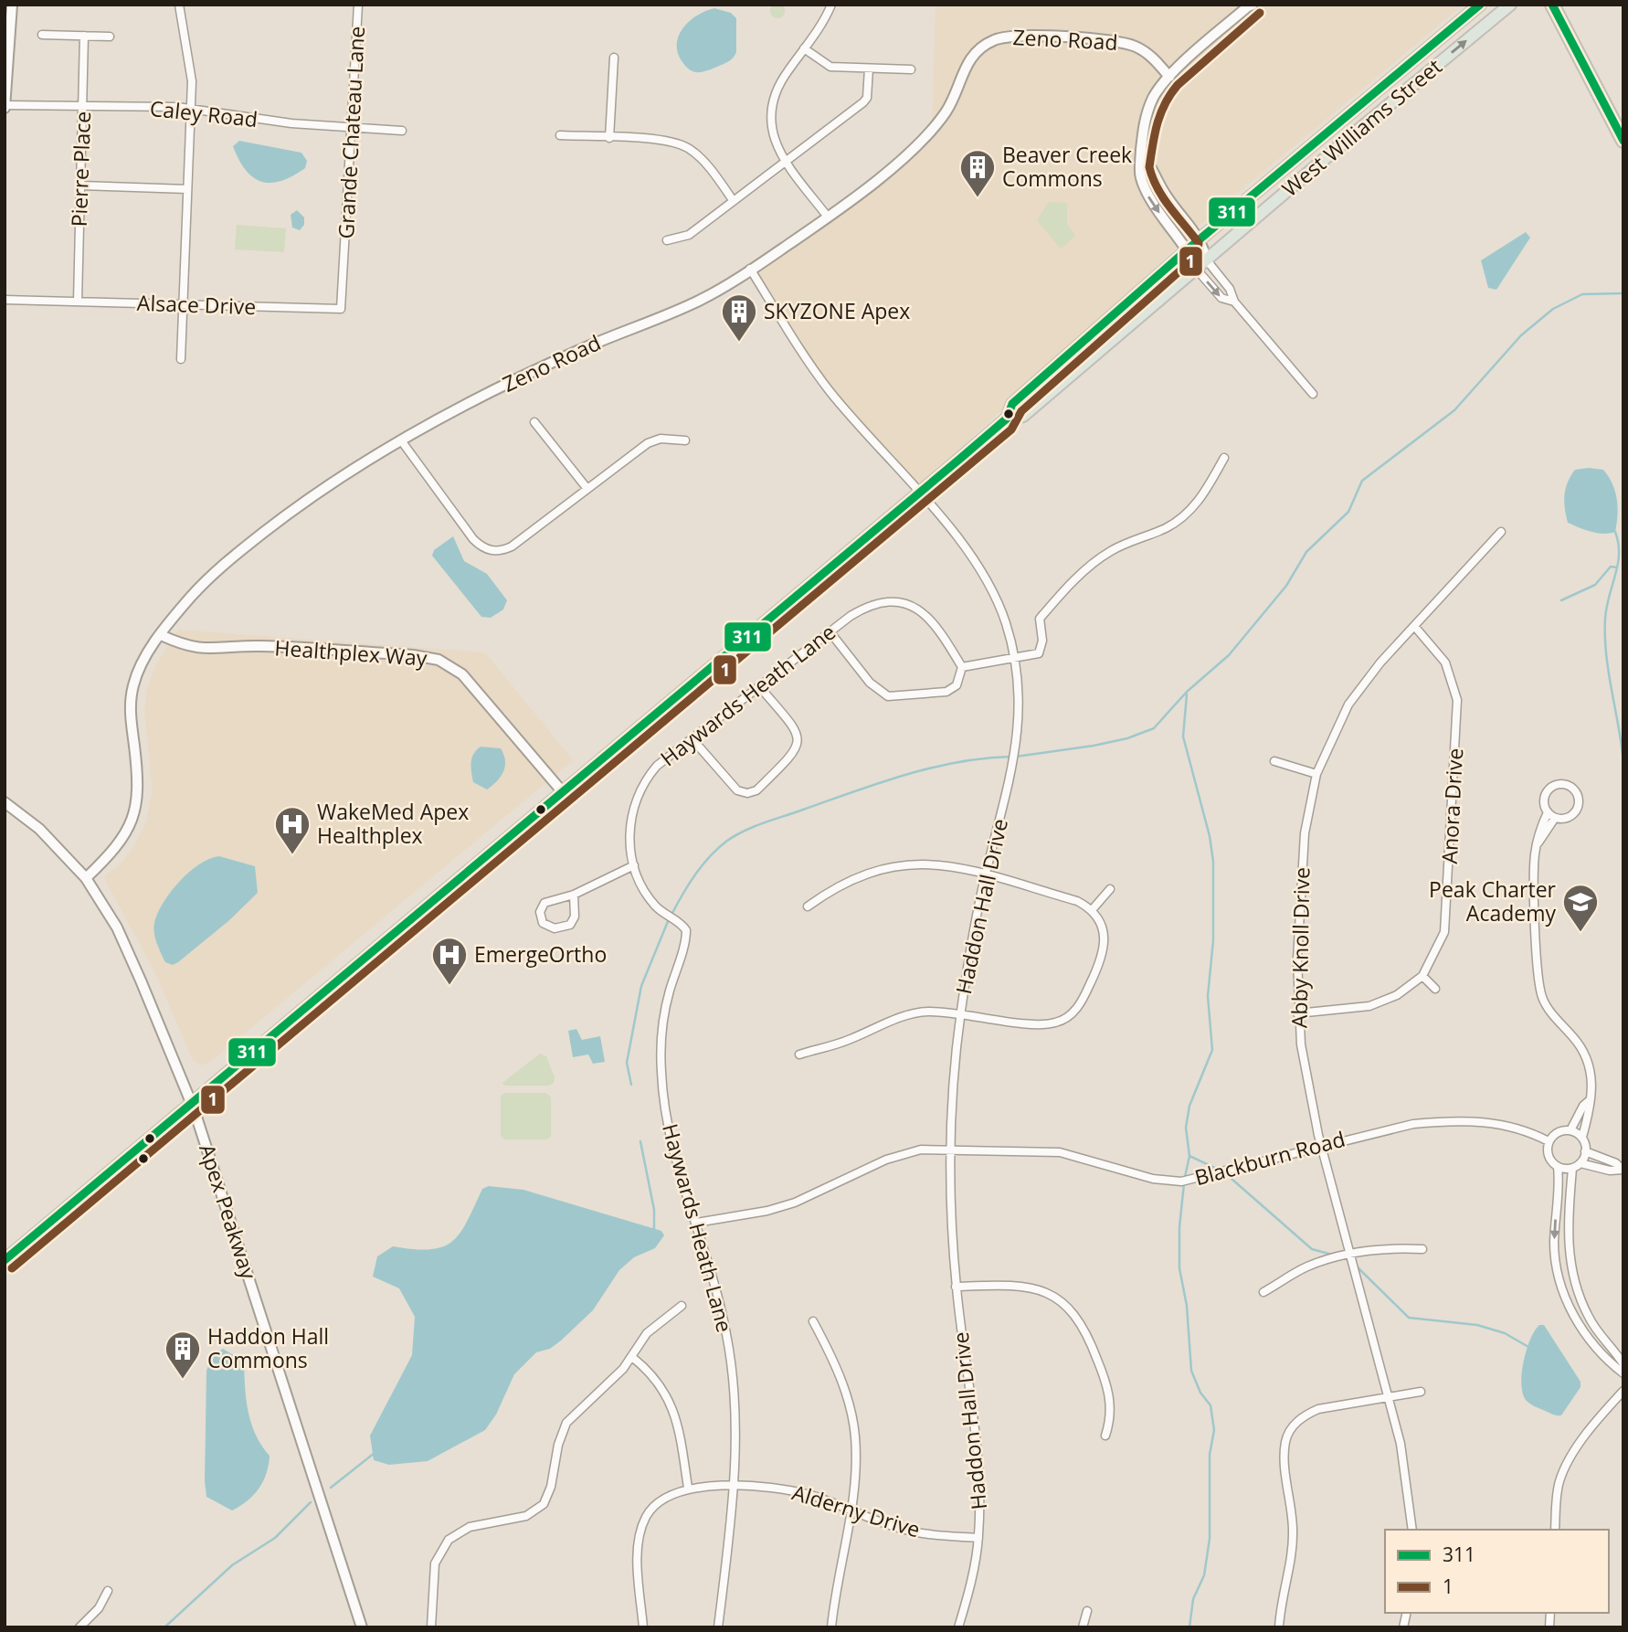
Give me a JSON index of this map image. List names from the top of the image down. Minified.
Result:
{"streets":{"main road":["West Williams Street"],"street":["Zeno Road","Caley Road","Grande Chateau Lane","Pierre Place","Alsace Drive","Healthplex Way","Haywards Heath Lane","Anora Drive","Haddon Hall Drive","Abby Knoll Drive","Blackburn Road","Apex Peakway","Alderny Drive"]},"crossings":[["Zeno Road","Healthplex Way"],["Zeno Road","Haddon Hall Drive"],["Zeno Road","Apex Peakway"],["Caley Road","Grande Chateau Lane"],["Caley Road","Pierre Place"],["West Williams Street","Healthplex Way"],["West Williams Street","Haddon Hall Drive"],["West Williams Street","Apex Peakway"],["Grande Chateau Lane","Alsace Drive"],["Pierre Place","Alsace Drive"],["Haywards Heath Lane","Blackburn Road"],["Haywards Heath Lane","Alderny Drive"],["Anora Drive","Abby Knoll Drive"],["Haddon Hall Drive","Blackburn Road"],["Haddon Hall Drive","Alderny Drive"],["Abby Knoll Drive","Blackburn Road"]],"places":{"building":["Beaver Creek Commons","SKYZONE Apex","Haddon Hall Commons"],"hospital":["WakeMed Apex Healthplex","EmergeOrtho"],"school or university":["Peak Charter Academy"]},"lines":["transit line 311","transit line 1"],"legend":["311","1"]}
